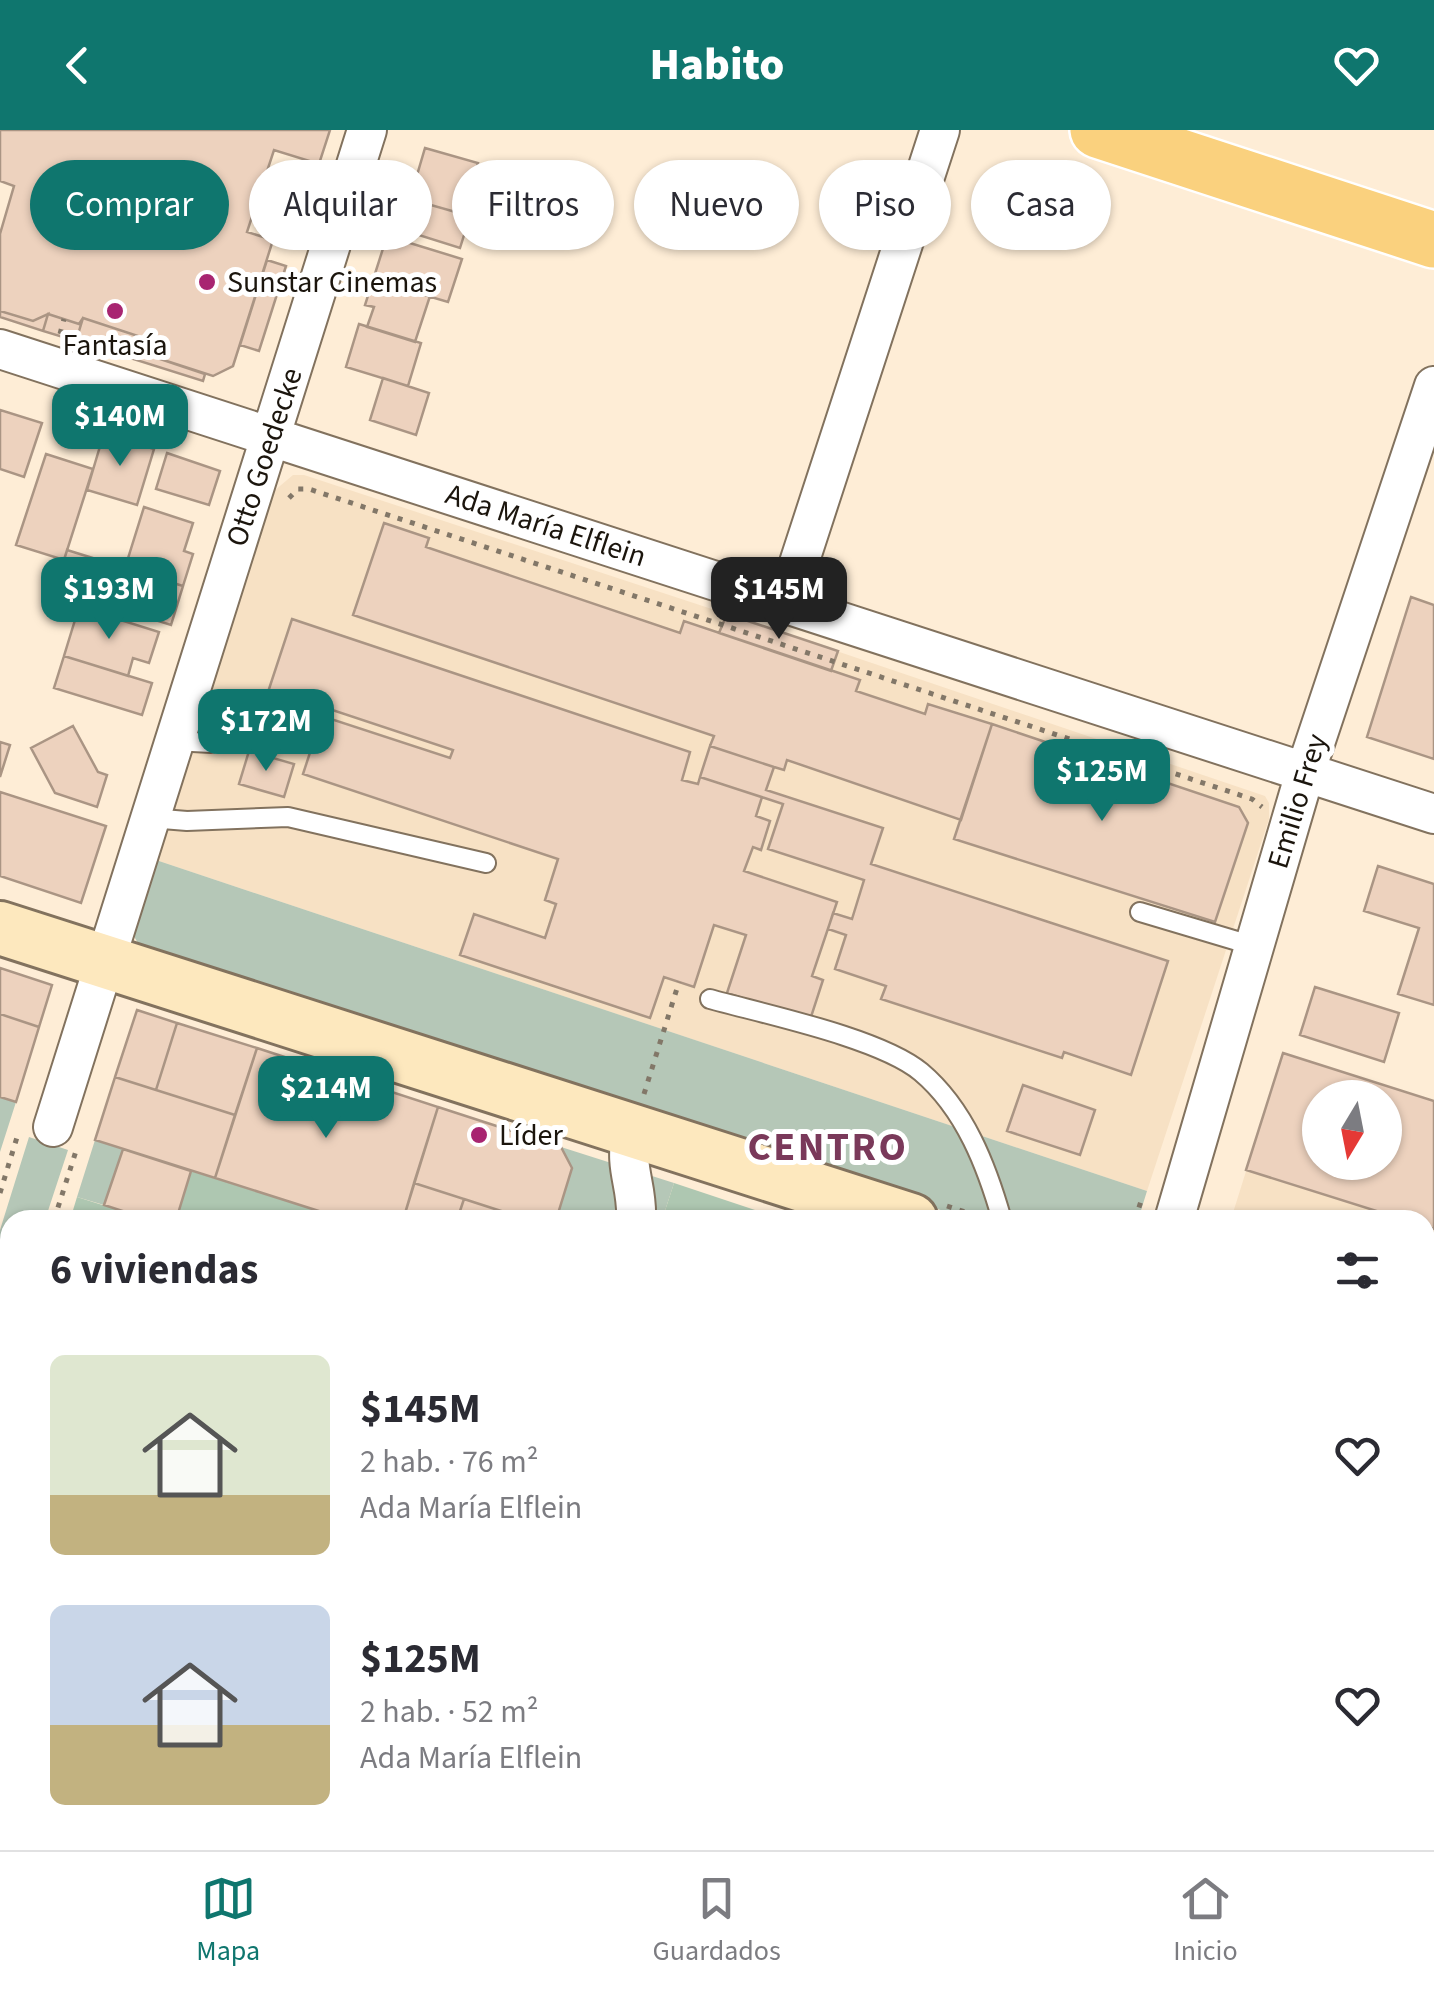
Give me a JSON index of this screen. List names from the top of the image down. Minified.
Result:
{"streets":{"street":["Otto Goedecke","Ada María Elflein","Emilio Frey"]},"crossings":[["Otto Goedecke","Ada María Elflein"],["Ada María Elflein","Emilio Frey"]],"districts":["CENTRO"],"places":["Sunstar Cinemas","Fantasía","Líder"],"north":"bottom","page":{"header":"Habito","chip":["Comprar","Alquilar","Filtros","Nuevo","Piso","Casa"],"price":["$140M","$193M","$145M","$172M","$125M","$214M"],"heading":"6 viviendas","list":[{"name":"$145M","note":"2 hab. · 76 m² · Ada María Elflein"},{"name":"$125M","note":"2 hab. · 52 m² · Ada María Elflein"}],"tabs":["Mapa","Guardados","Inicio"]}}
